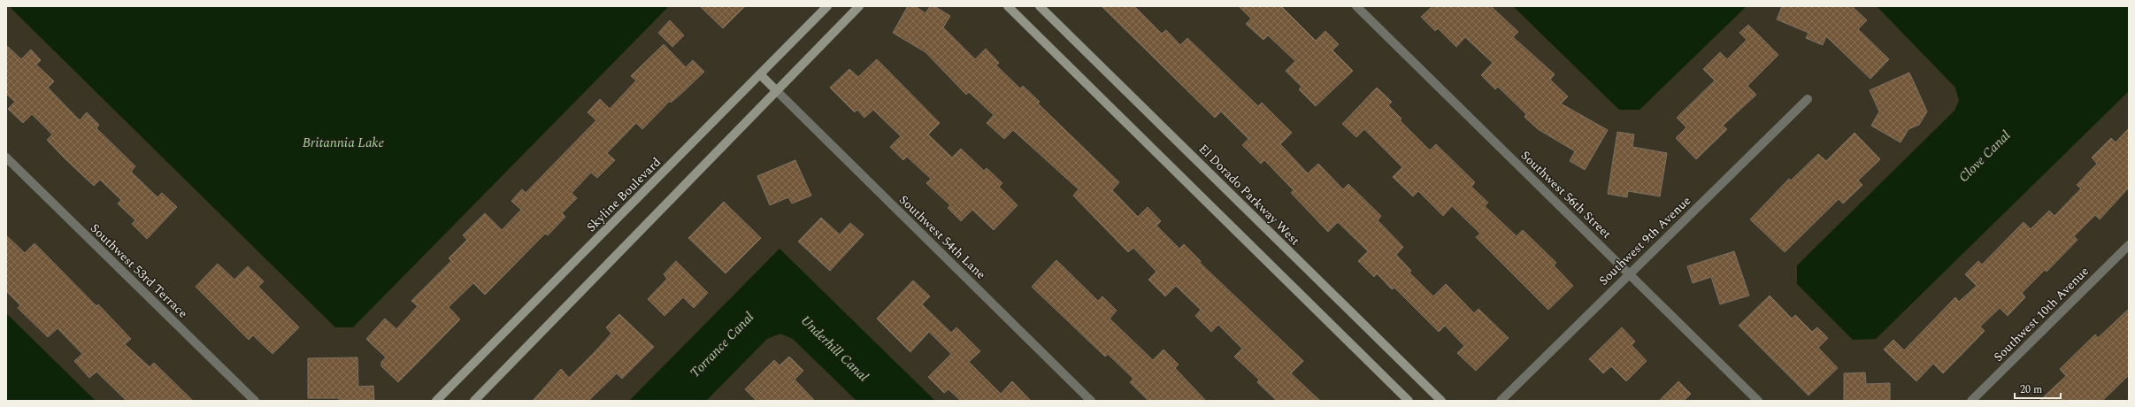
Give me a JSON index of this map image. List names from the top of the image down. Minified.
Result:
{"streets":{"street":["Skyline Boulevard","El Dorado Parkway West","Southwest 56th Street","Southwest 54th Lane","Southwest 9th Avenue","Southwest 53rd Terrace","Southwest 10th Avenue"]},"crossings":[["Southwest 56th Street","Southwest 9th Avenue"]],"water":["Britannia Lake","Clove Canal","Torrance Canal","Underhill Canal"],"scale_bar":"20 m"}
